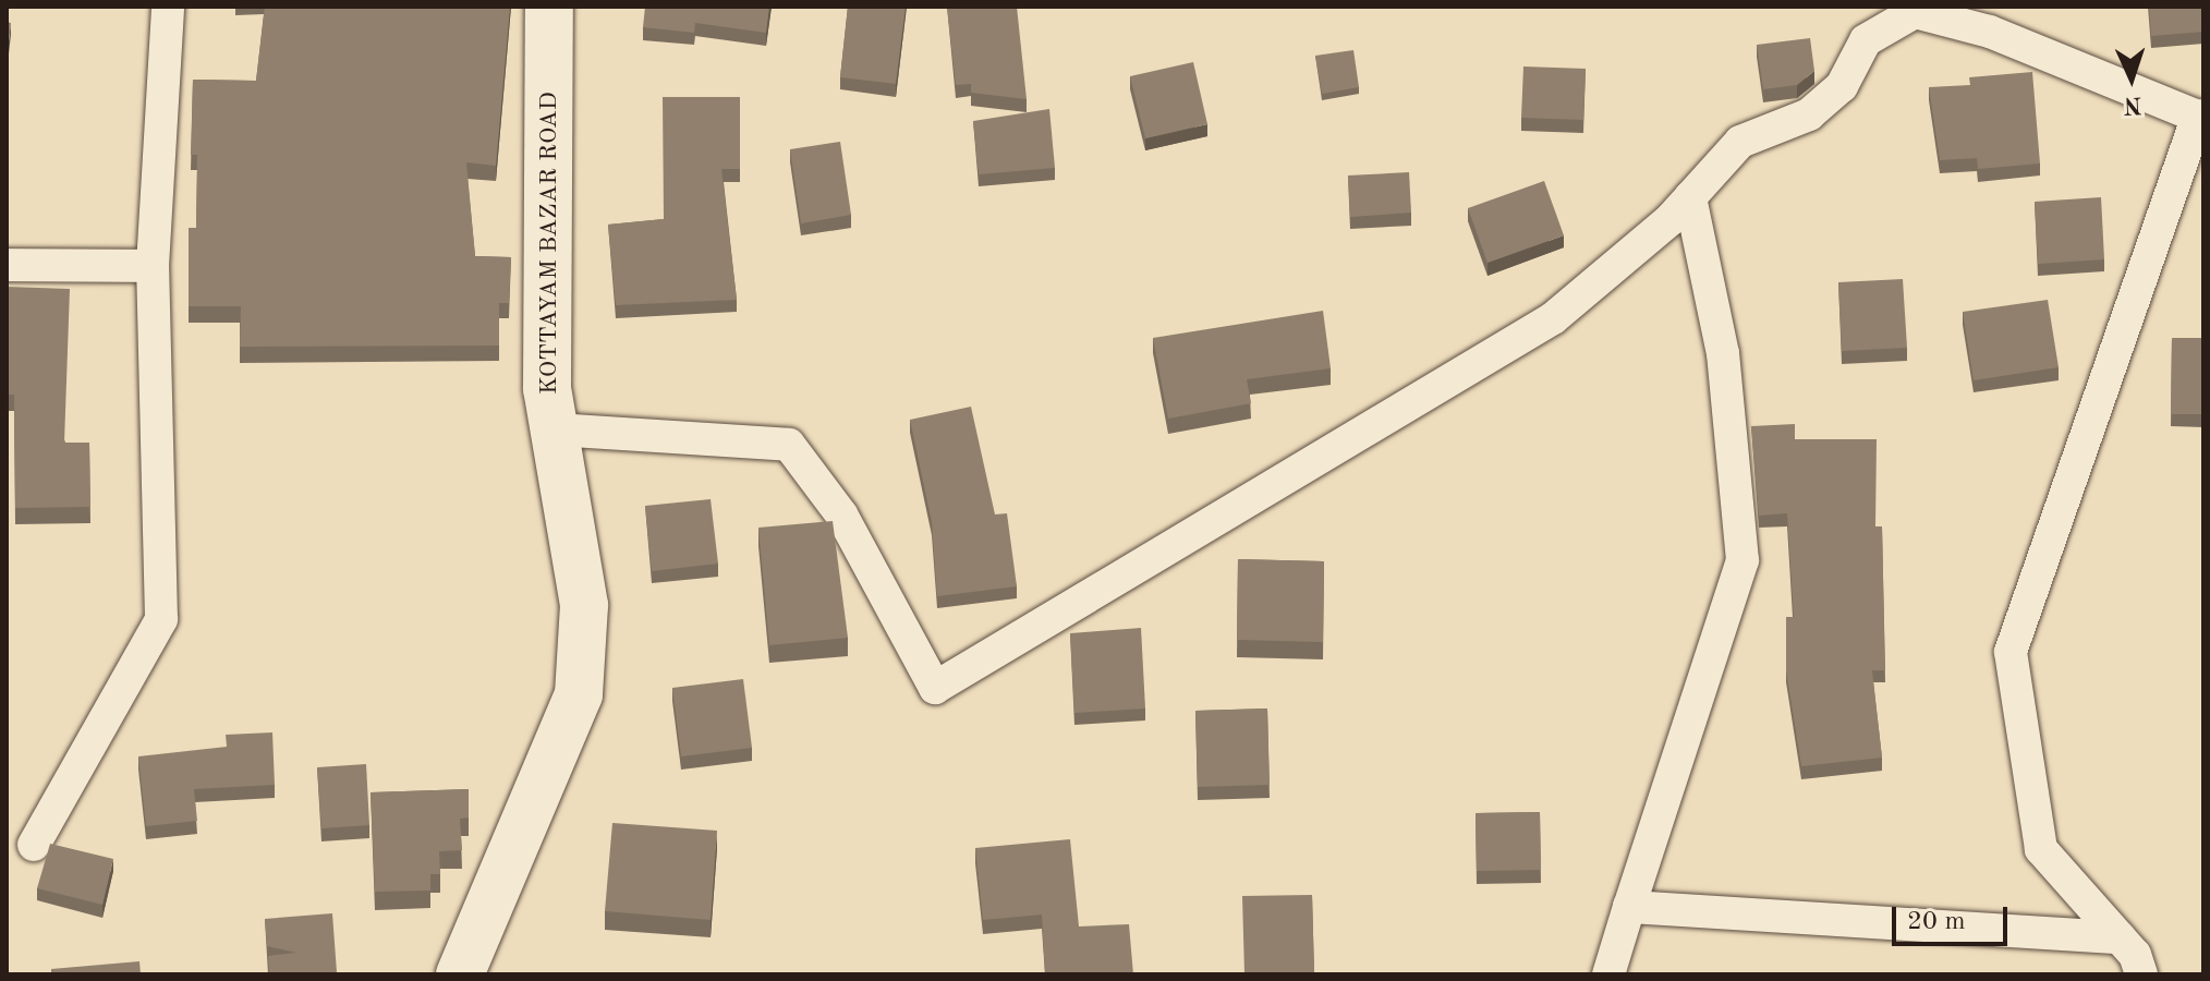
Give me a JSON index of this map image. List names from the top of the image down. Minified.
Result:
{"streets":{"main road":["KOTTAYAM BAZAR ROAD"]},"scale_bar":"20 m","north":"bottom"}
